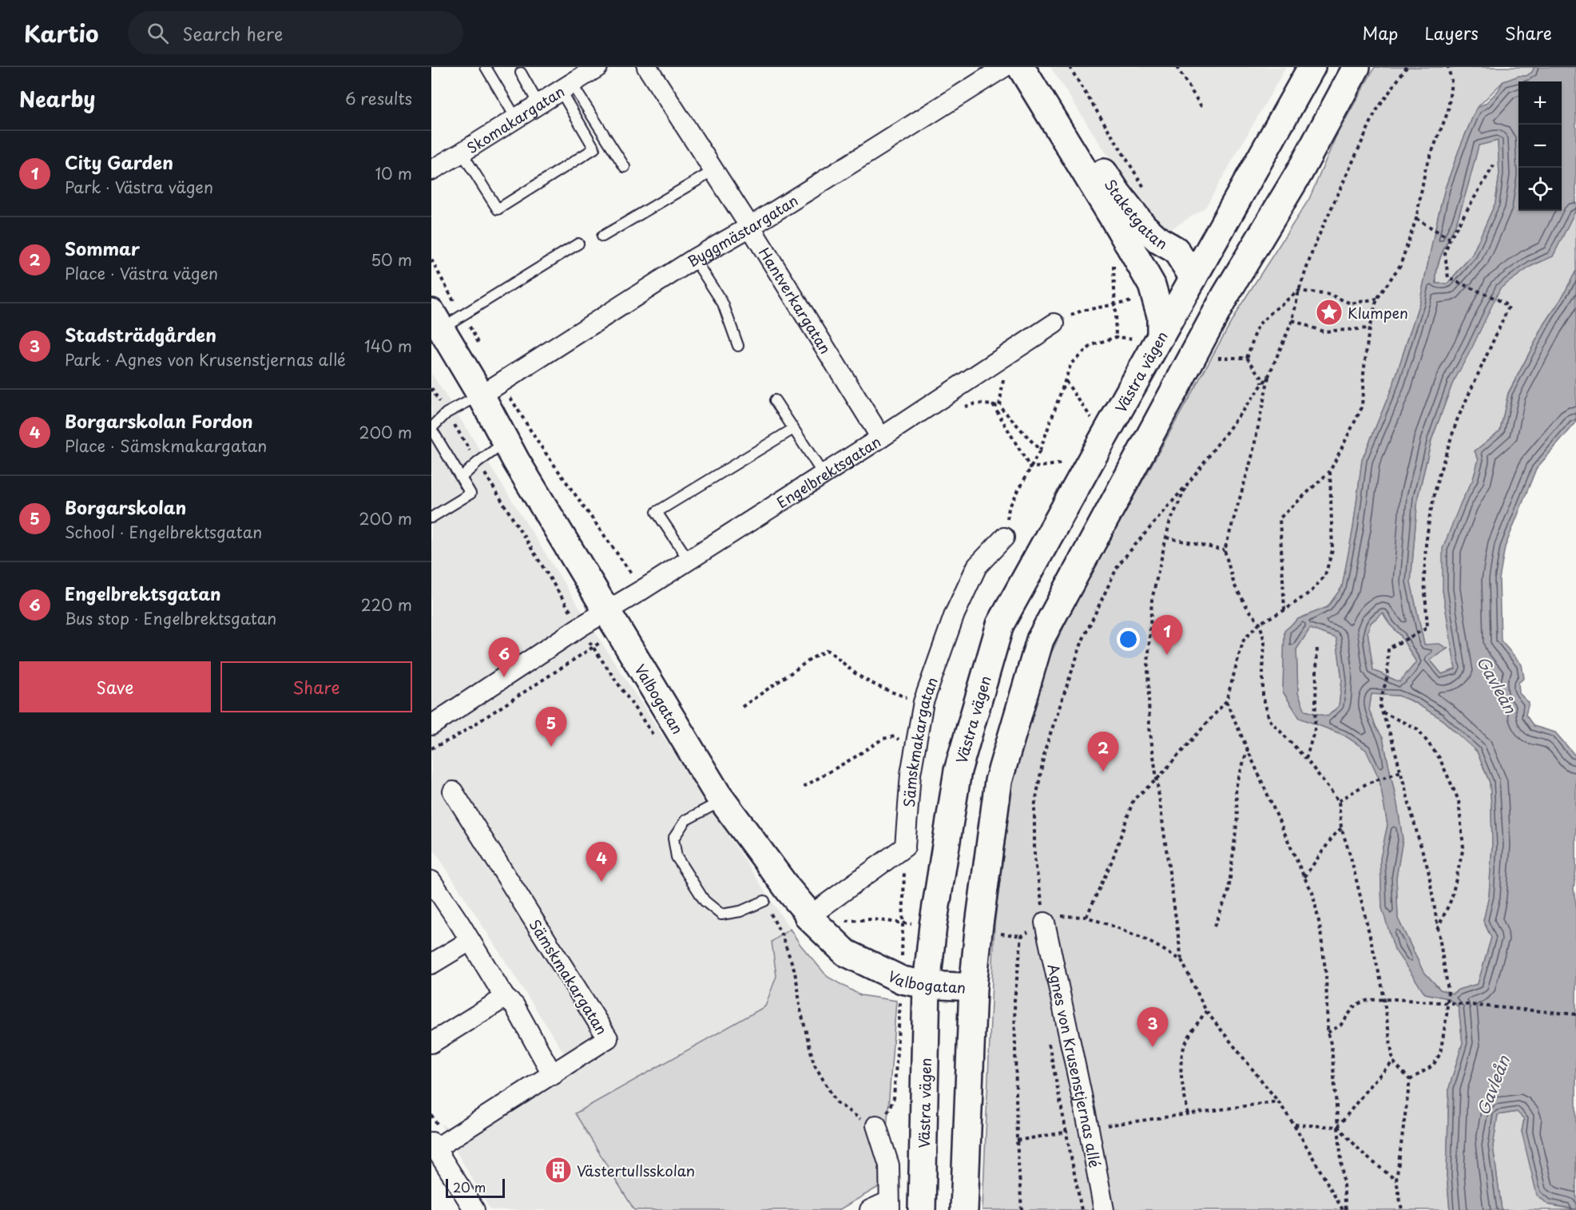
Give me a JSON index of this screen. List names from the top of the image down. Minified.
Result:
{"streets":{"main road":["Staketgatan","Västra vägen","Valbogatan"],"street":["Skomakargatan","Byggmästargatan","Hantverkargatan","Engelbrektsgatan","Sämskmakargatan","Agnes von Krusenstjernas allé"]},"crossings":[["Staketgatan","Västra vägen"],["Byggmästargatan","Hantverkargatan"],["Byggmästargatan","Valbogatan"],["Hantverkargatan","Engelbrektsgatan"],["Västra vägen","Valbogatan"],["Engelbrektsgatan","Valbogatan"],["Valbogatan","Sämskmakargatan"]],"water":["Gavleån"],"places":{"place":["Klumpen"],"building":["Västertullsskolan"]},"scale_bar":"20 m","page":{"header":"Kartio","search":"Search here","nav":["Map","Layers","Share"],"heading":["Nearby","6 results"],"map_buttons":["+","−"],"list":[{"mark":"1","name":"City Garden","note":"Park · Västra vägen","value":"10 m"},{"mark":"2","name":"Sommar","note":"Place · Västra vägen","value":"50 m"},{"mark":"3","name":"Stadsträdgården","note":"Park · Agnes von Krusenstjernas allé","value":"140 m"},{"mark":"4","name":"Borgarskolan Fordon","note":"Place · Sämskmakargatan","value":"200 m"},{"mark":"5","name":"Borgarskolan","note":"School · Engelbrektsgatan","value":"200 m"},{"mark":"6","name":"Engelbrektsgatan","note":"Bus stop · Engelbrektsgatan","value":"220 m"}],"pins":["1","6","5","2","4","3"],"buttons":["Save","Share"],"scale":"20 m"}}
